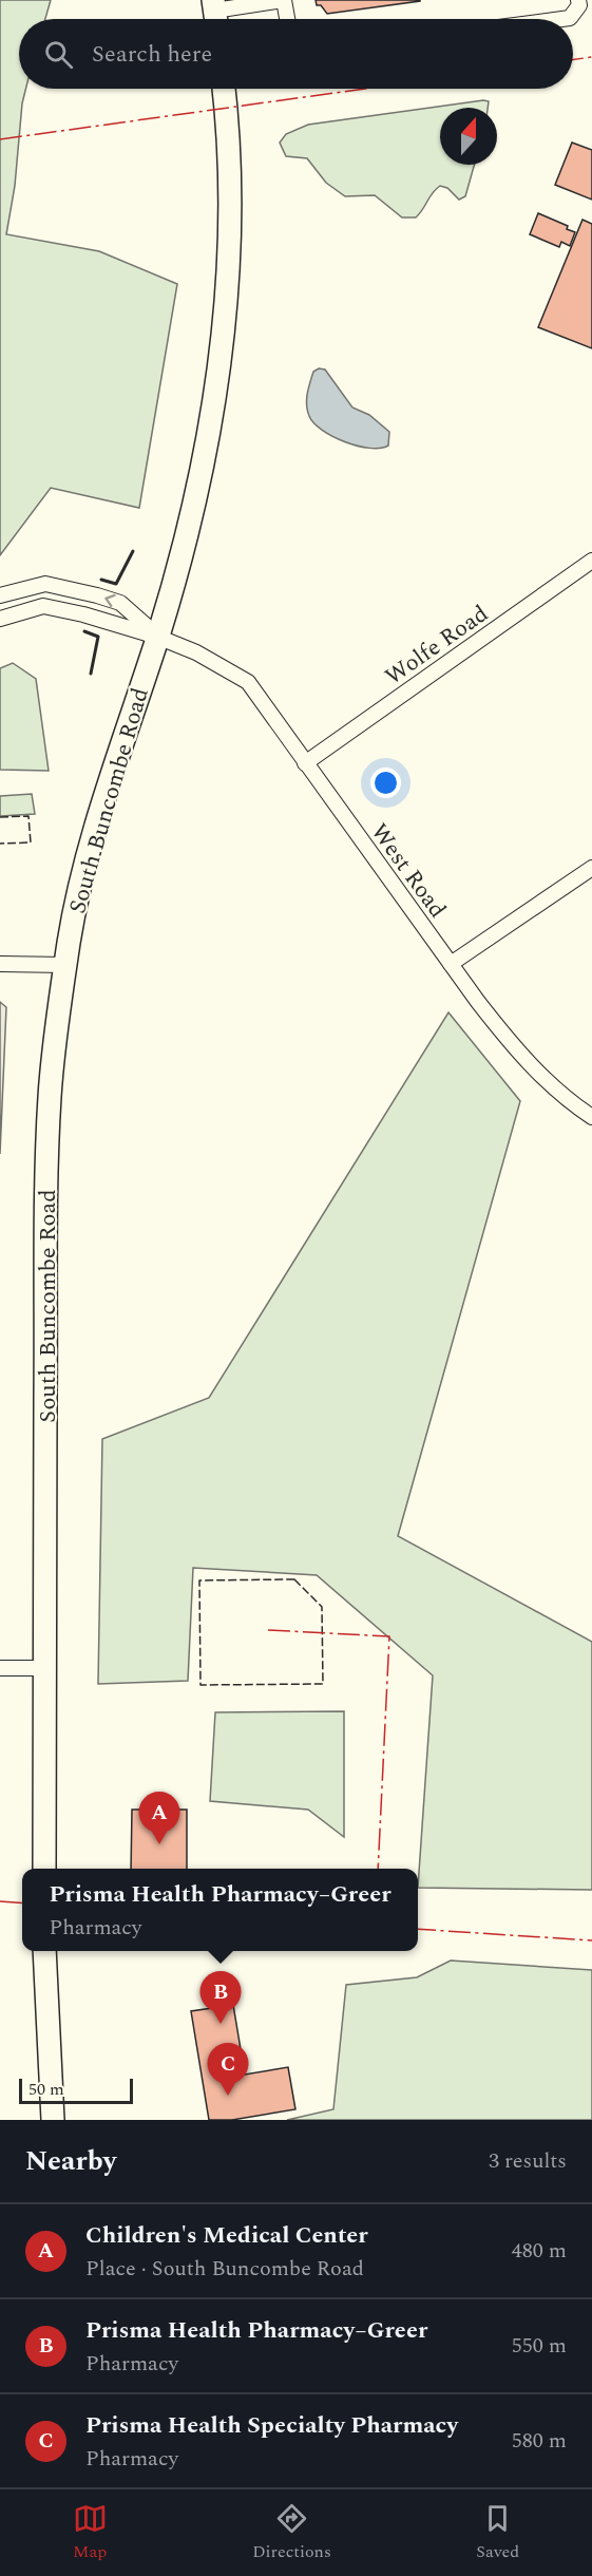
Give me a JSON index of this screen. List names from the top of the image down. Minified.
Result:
{"streets":{"main road":["South Buncombe Road"],"street":["Wolfe Road","West Road"]},"crossings":[["Wolfe Road","West Road"],["South Buncombe Road","West Road"]],"scale_bar":"50 m","north":"top","page":{"search":"Search here","pins":["A","B","C"],"popup":["Prisma Health Pharmacy–Greer","Pharmacy"],"scale":"50 m","heading":["Nearby","3 results"],"list":[{"mark":"A","name":"Children's Medical Center","note":"Place · South Buncombe Road","value":"480 m"},{"mark":"B","name":"Prisma Health Pharmacy–Greer","note":"Pharmacy","value":"550 m"},{"mark":"C","name":"Prisma Health Specialty Pharmacy","note":"Pharmacy","value":"580 m"}],"nav":["Map","Directions","Saved"]}}
